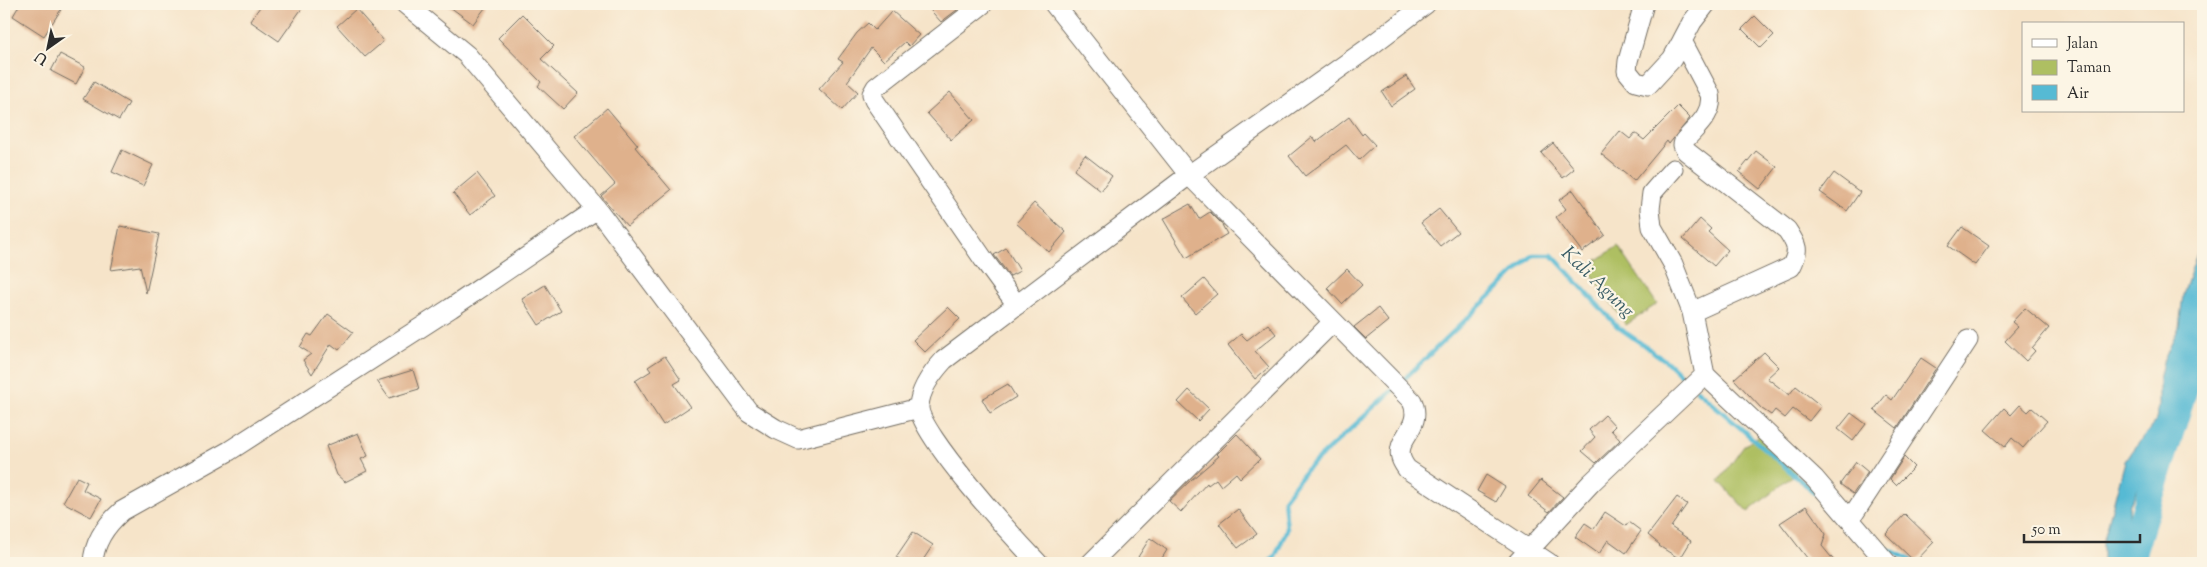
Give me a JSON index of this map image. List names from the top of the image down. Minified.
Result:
{"water":["Kali Agung"],"legend":["Jalan","Taman","Air"],"scale_bar":"50 m","north":"bottom left"}
